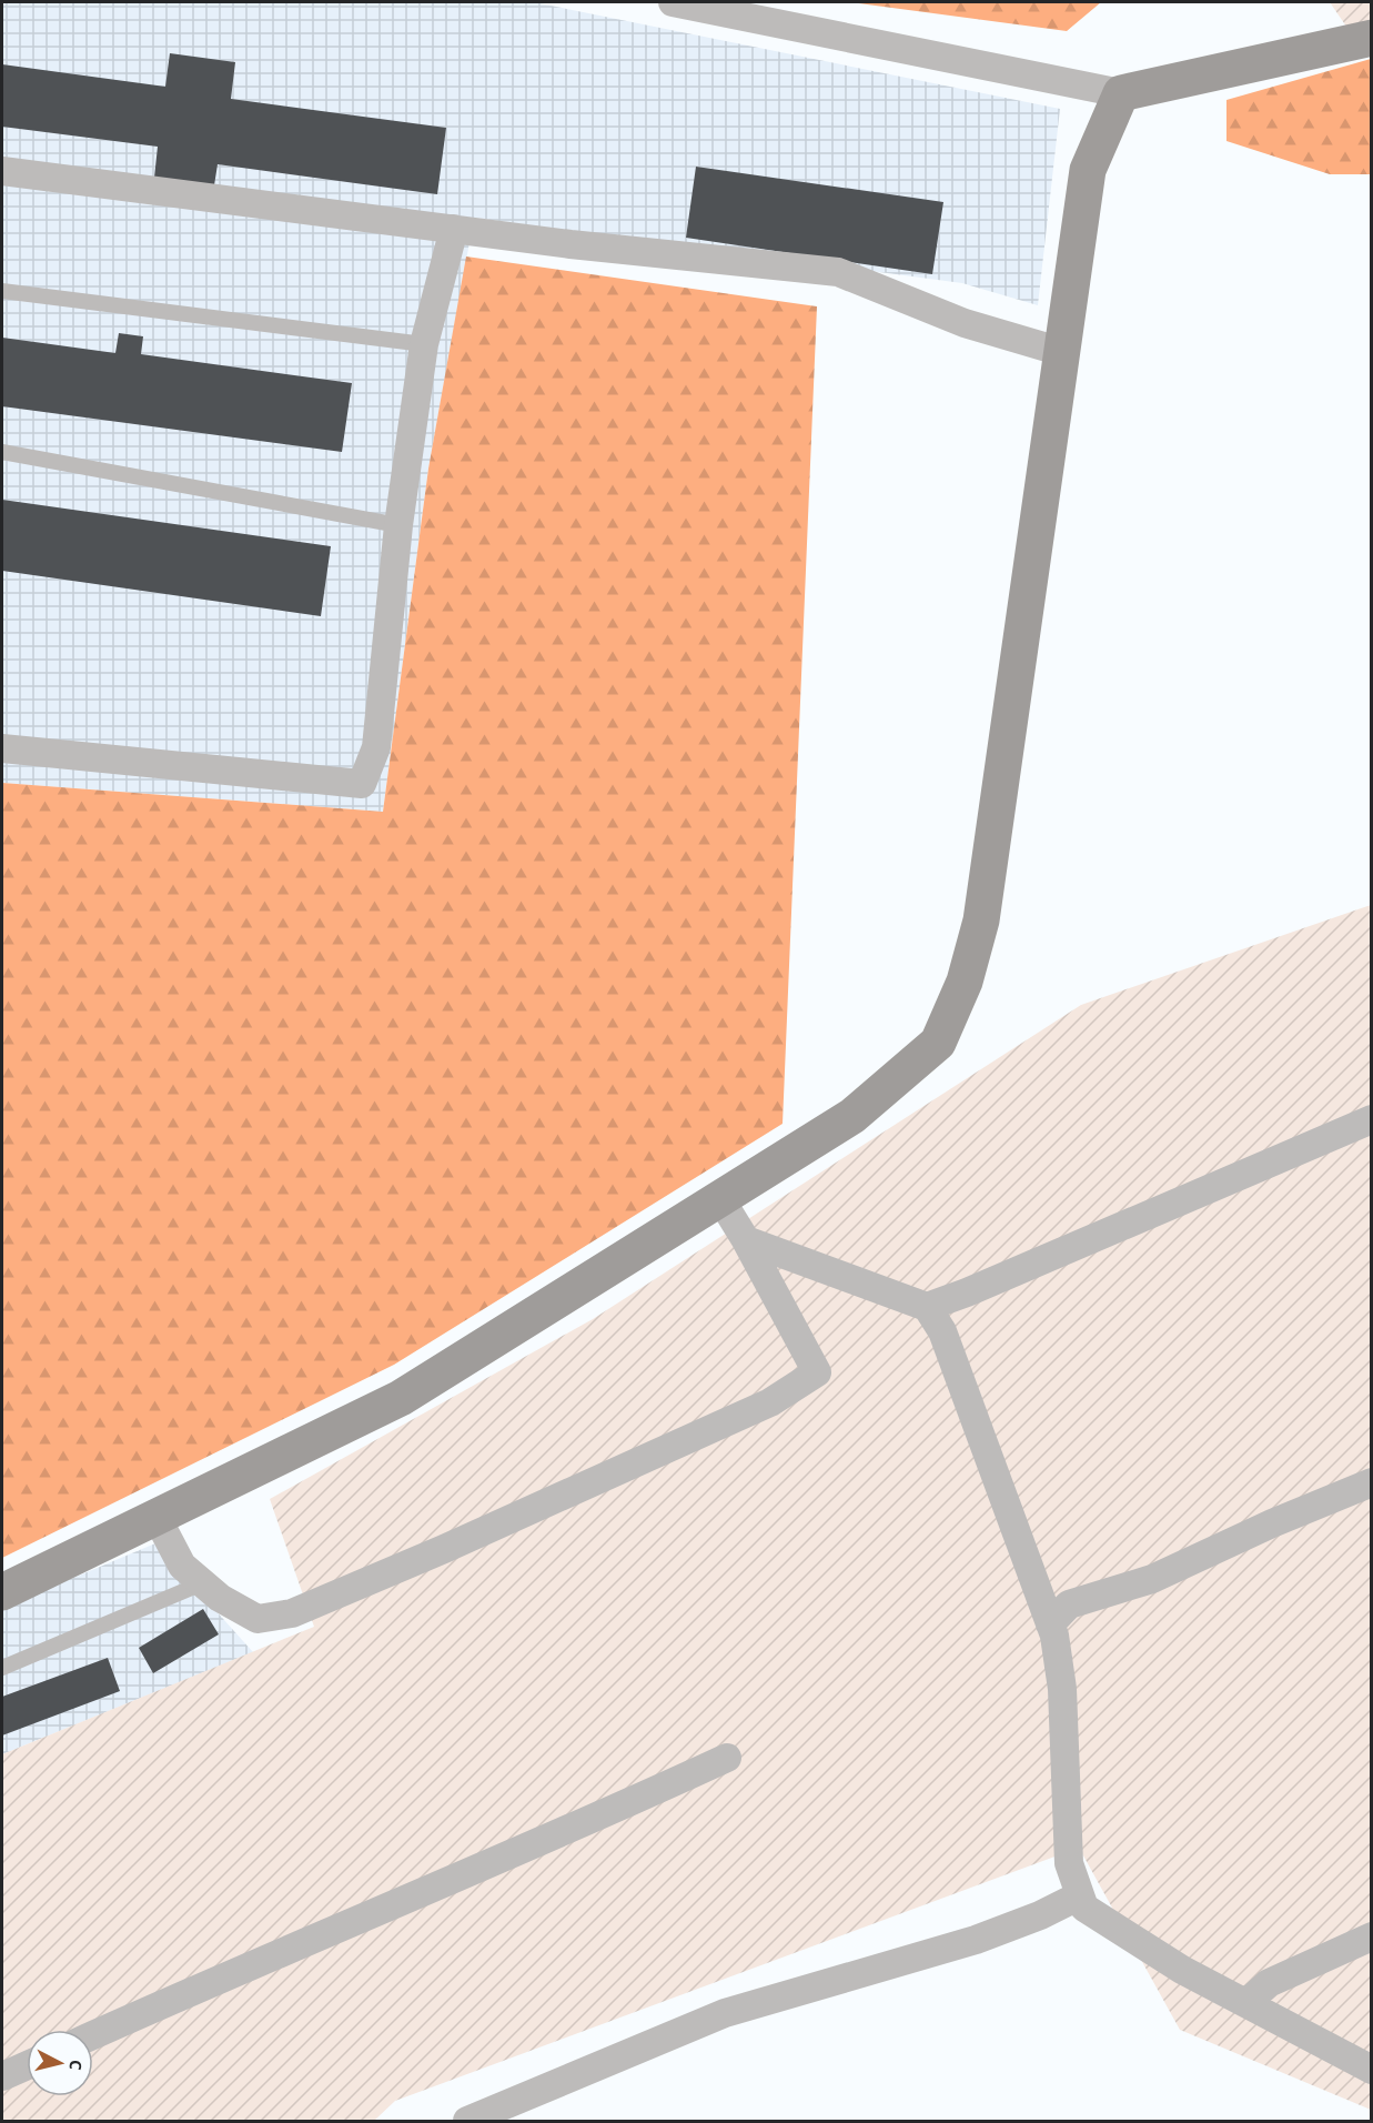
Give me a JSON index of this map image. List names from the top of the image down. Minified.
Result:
{"north":"right"}
